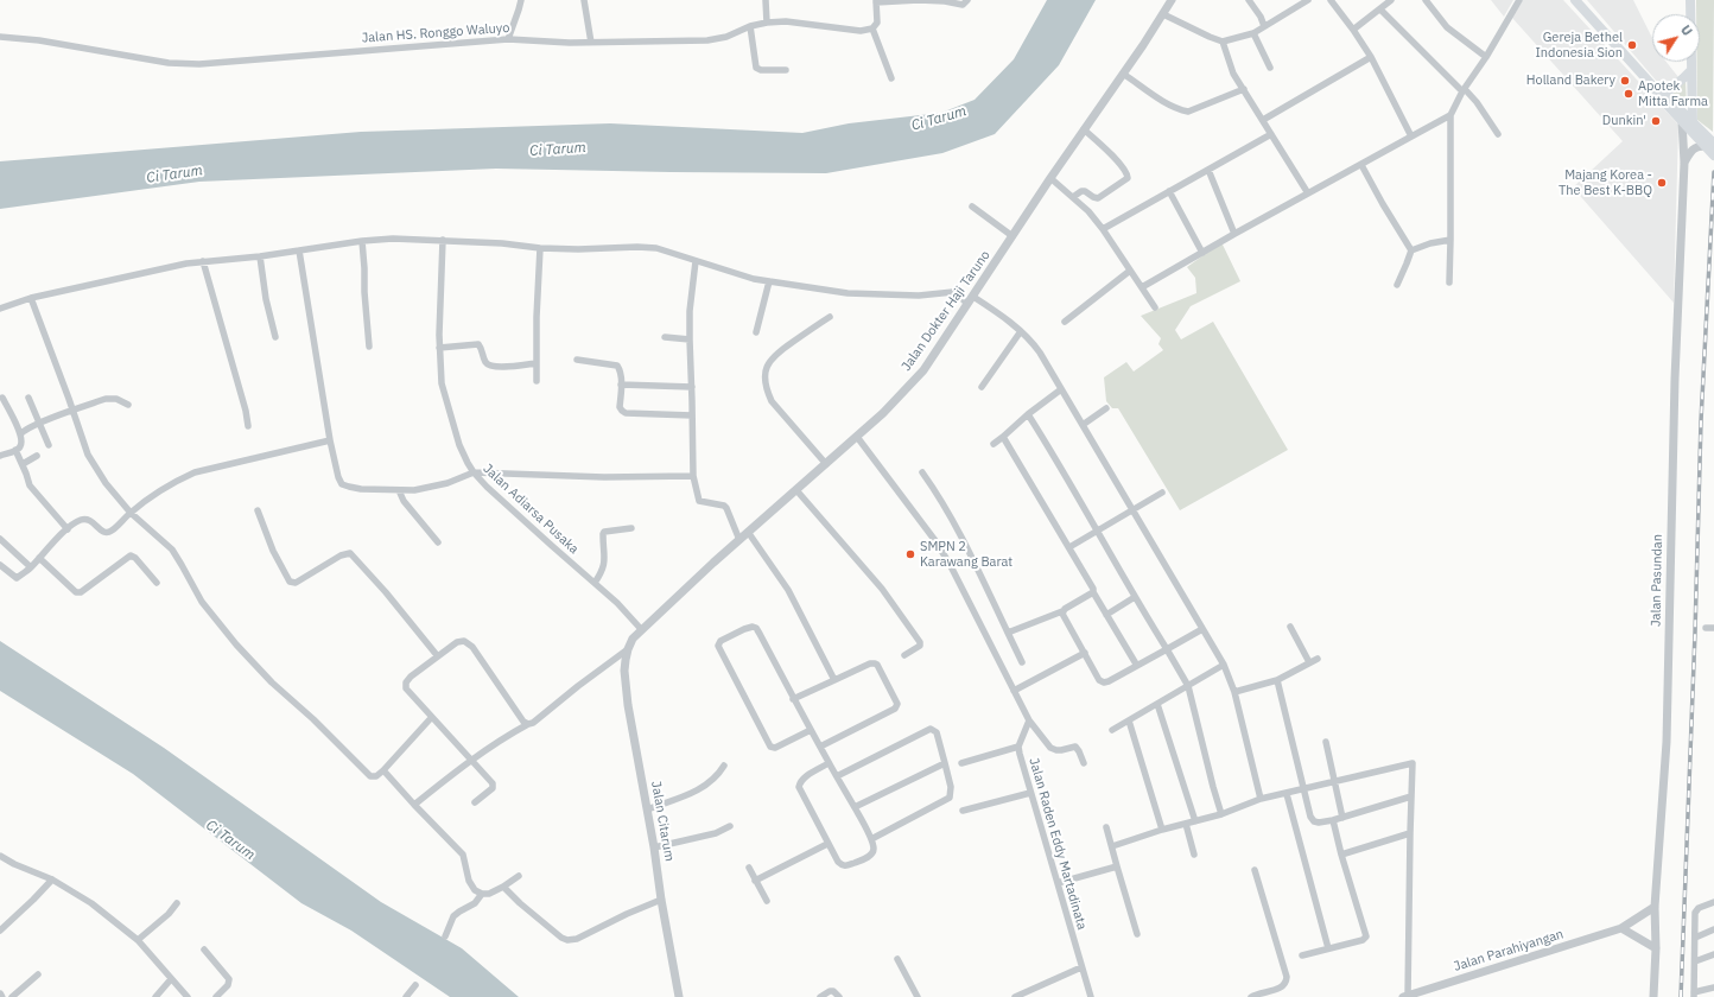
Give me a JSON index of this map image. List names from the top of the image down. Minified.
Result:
{"streets":{"street":["Jalan HS. Ronggo Waluyo","Jalan Dokter Haji Taruno","Jalan Adiarsa Pusaka","Jalan Pasundan","Jalan Citarum","Jalan Raden Eddy Martadinata","Jalan Parahiyangan"]},"crossings":[["Jalan Dokter Haji Taruno","Jalan Adiarsa Pusaka"],["Jalan Dokter Haji Taruno","Jalan Citarum"],["Jalan Pasundan","Jalan Parahiyangan"]],"water":["Ci Tarum"],"places":["Gereja Bethel Indonesia Sion","Holland Bakery","Apotek Mitta Farma","Dunkin'","Majang Korea - The Best K-BBQ","SMPN 2 Karawang Barat"],"north":"top right"}
